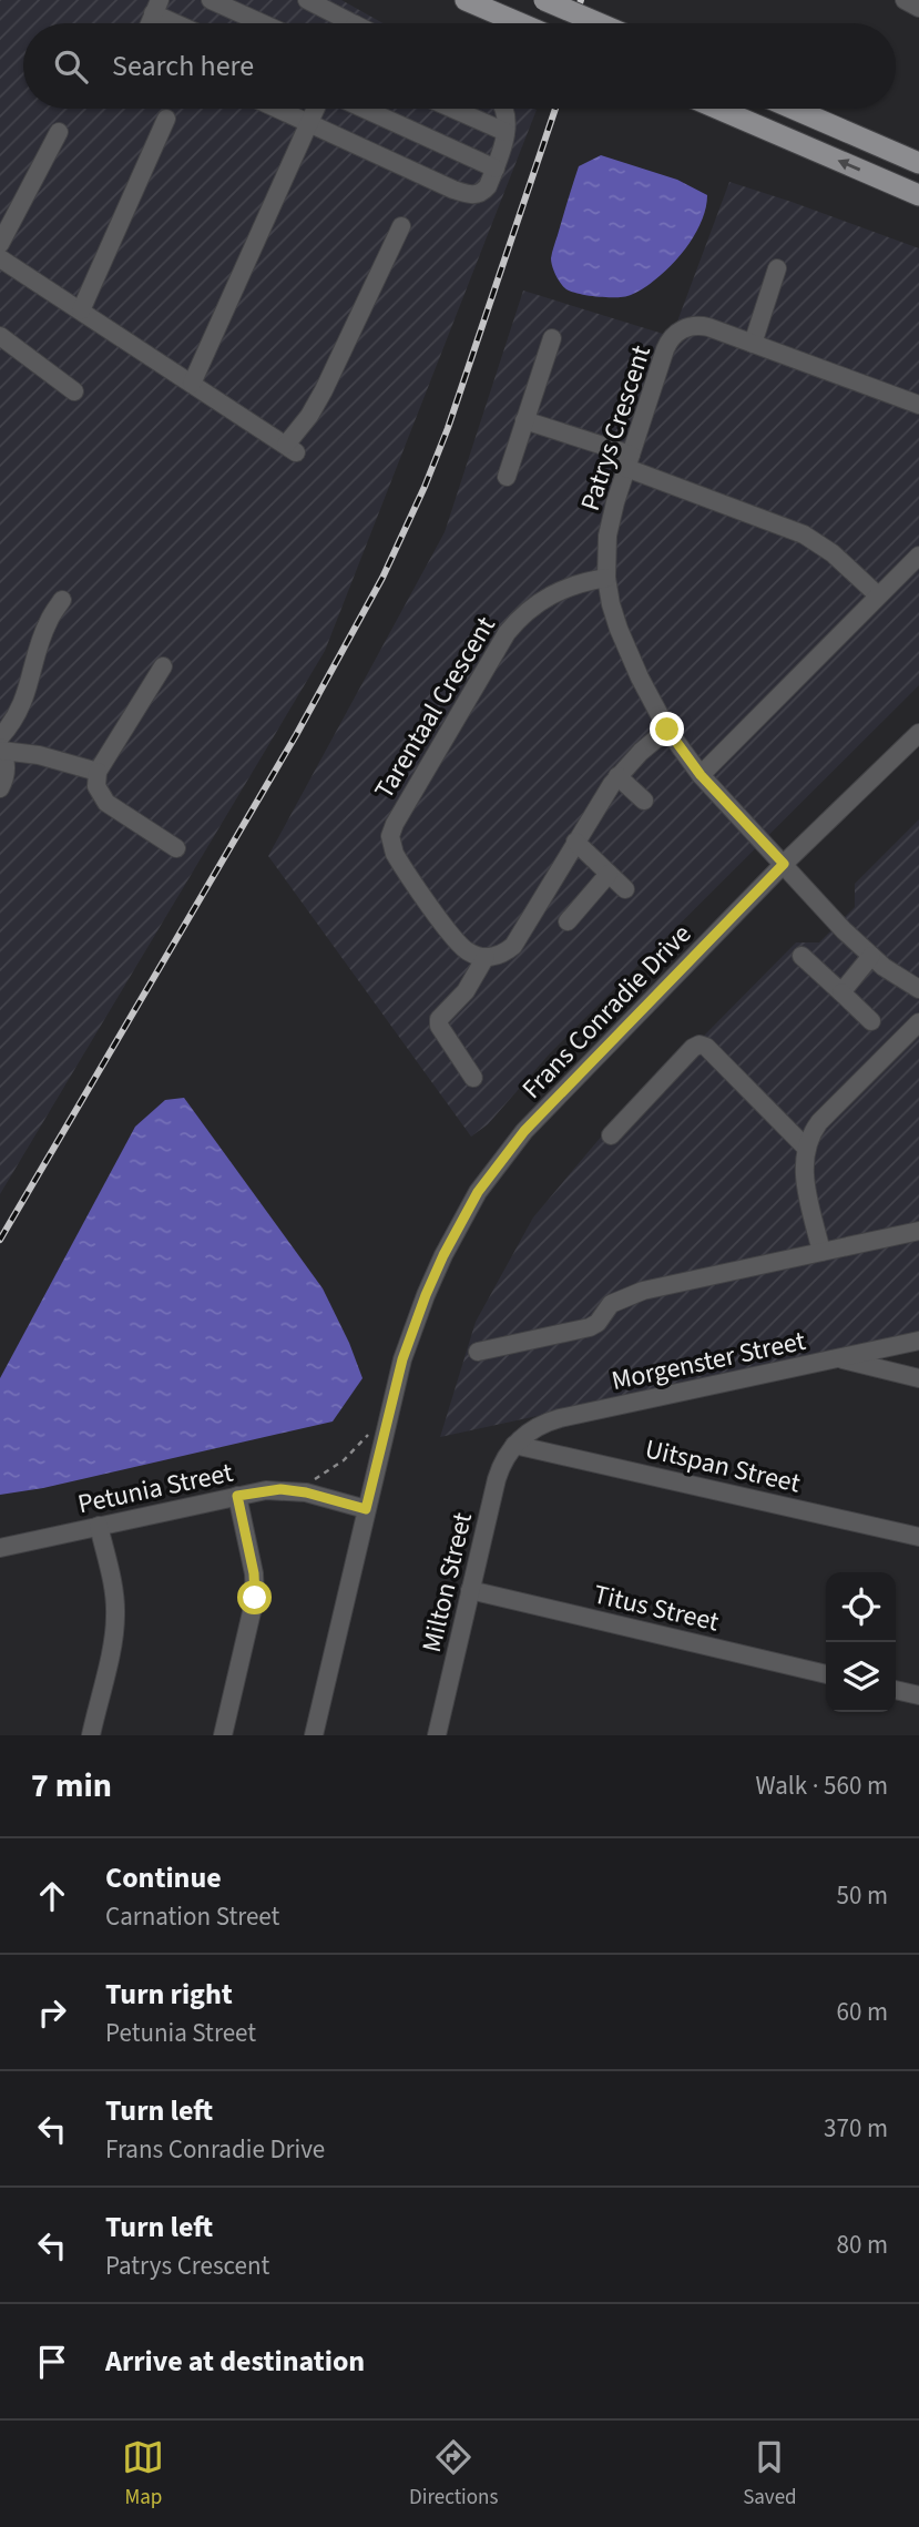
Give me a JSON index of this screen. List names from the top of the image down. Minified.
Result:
{"streets":{"street":["Patrys Crescent","Tarentaal Crescent","Frans Conradie Drive","Morgenster Street","Uitspan Street","Petunia Street","Milton Street","Titus Street"]},"crossings":[["Patrys Crescent","Tarentaal Crescent"],["Patrys Crescent","Frans Conradie Drive"],["Frans Conradie Drive","Petunia Street"],["Morgenster Street","Uitspan Street"],["Morgenster Street","Milton Street"],["Uitspan Street","Milton Street"],["Milton Street","Titus Street"]],"page":{"search":"Search here","heading":["7 min","Walk · 560 m"],"list":[["Continue","Carnation Street","50 m"],["Turn right","Petunia Street","60 m"],["Turn left","Frans Conradie Drive","370 m"],["Turn left","Patrys Crescent","80 m"],"Arrive at destination"],"nav":["Map","Directions","Saved"]}}
